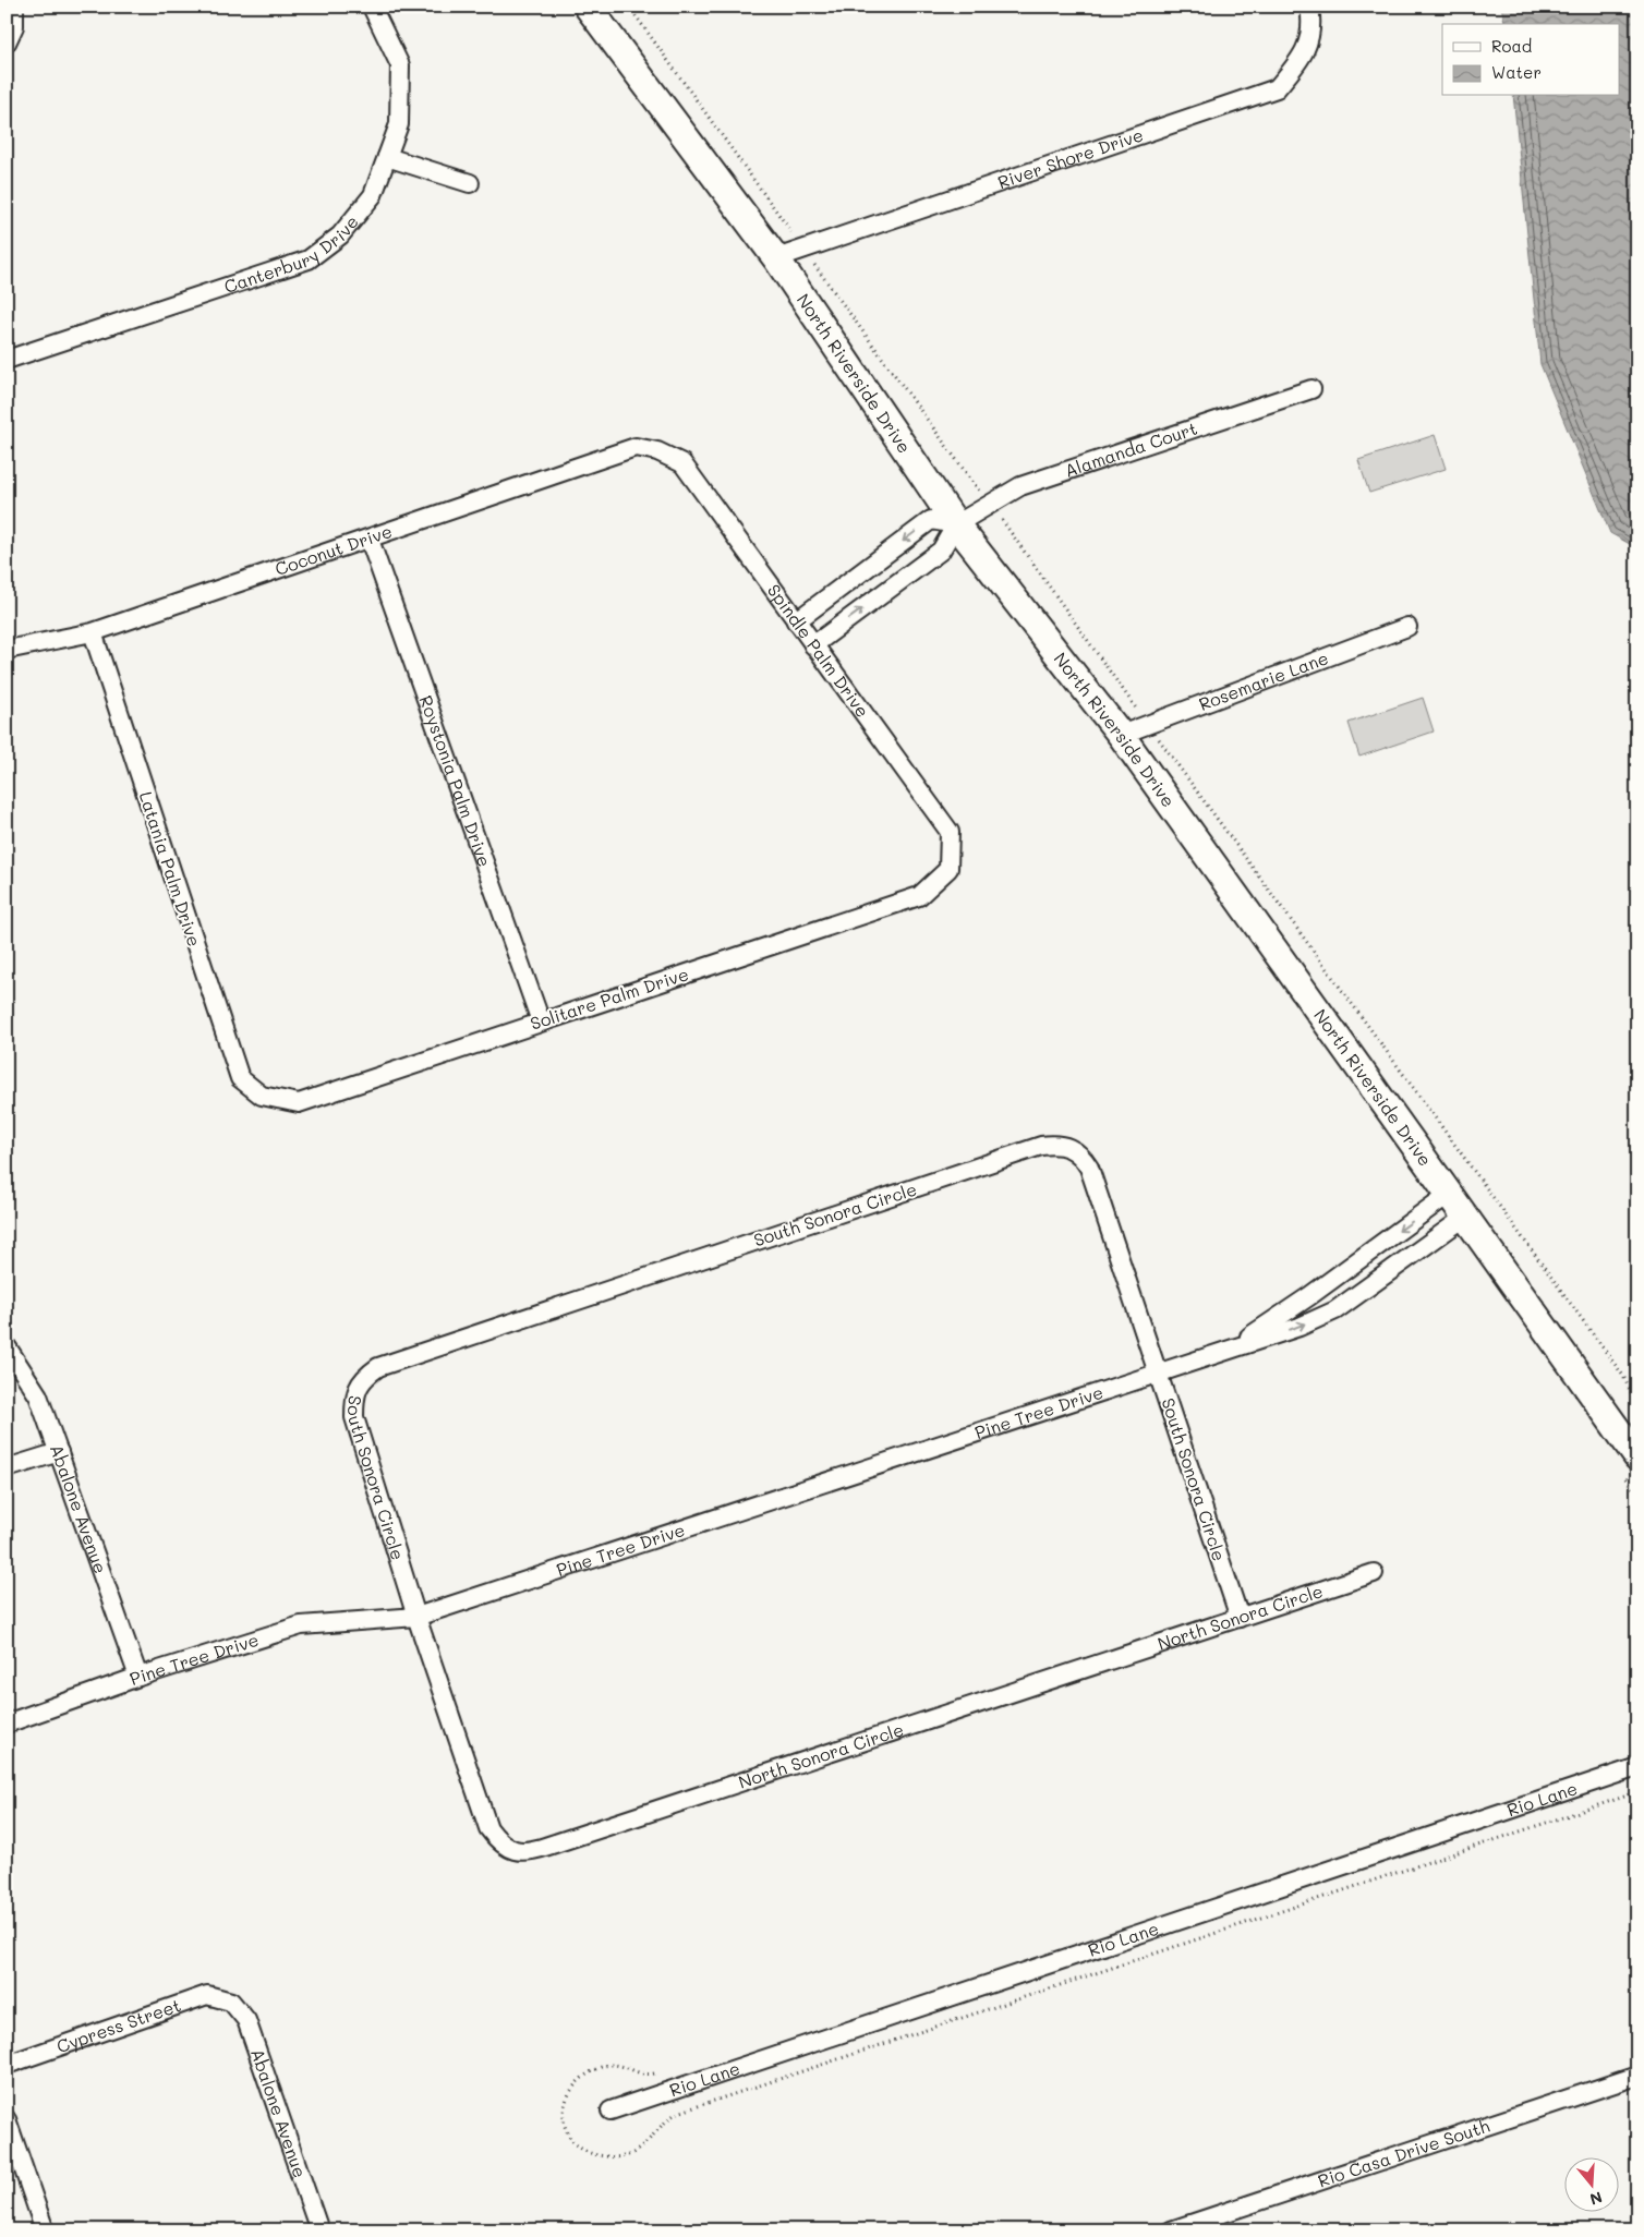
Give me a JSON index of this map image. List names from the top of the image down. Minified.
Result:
{"streets":{"street":["River Shore Drive","Canterbury Drive","North Riverside Drive","Alamanda Court","Coconut Drive","Spindle Palm Drive","Rosemarie Lane","Roystonia Palm Drive","Latania Palm Drive","Solitare Palm Drive","South Sonora Circle","Pine Tree Drive","Abalone Avenue","North Sonora Circle","Rio Lane","Cypress Street","Rio Casa Drive South"]},"crossings":[["River Shore Drive","North Riverside Drive"],["North Riverside Drive","Alamanda Court"],["North Riverside Drive","Rosemarie Lane"],["North Riverside Drive","Pine Tree Drive"],["Coconut Drive","Spindle Palm Drive"],["Coconut Drive","Roystonia Palm Drive"],["Coconut Drive","Latania Palm Drive"],["Spindle Palm Drive","Solitare Palm Drive"],["Roystonia Palm Drive","Solitare Palm Drive"],["Latania Palm Drive","Solitare Palm Drive"],["South Sonora Circle","Pine Tree Drive"],["South Sonora Circle","North Sonora Circle"],["Pine Tree Drive","Abalone Avenue"],["Pine Tree Drive","North Sonora Circle"],["Abalone Avenue","Cypress Street"]],"legend":["Road","Water"],"north":"bottom"}
